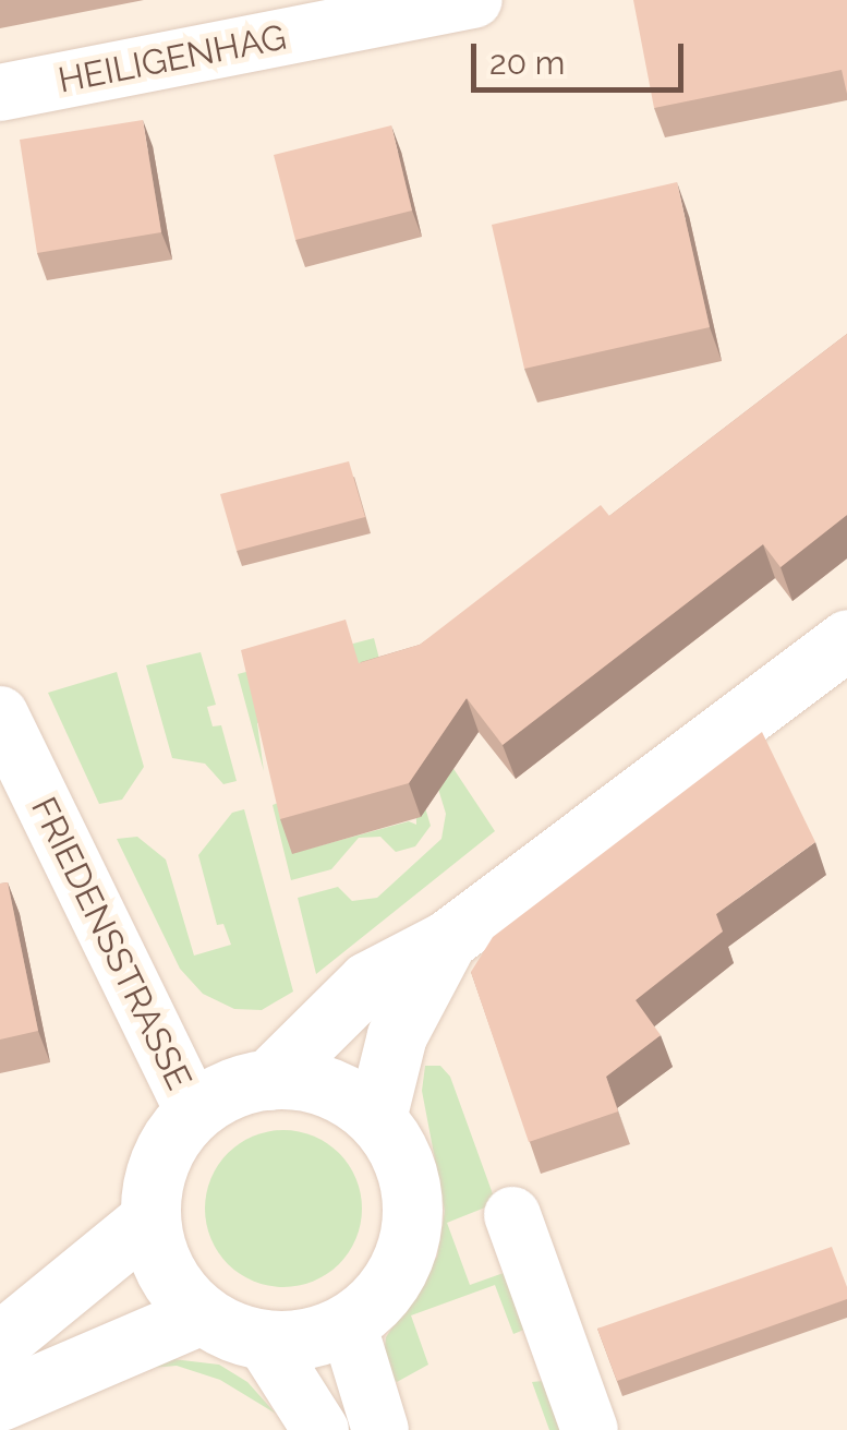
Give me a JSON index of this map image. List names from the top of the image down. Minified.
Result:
{"streets":{"street":["HEILIGENHAG","FRIEDENSSTRASSE"]},"scale_bar":"20 m"}
